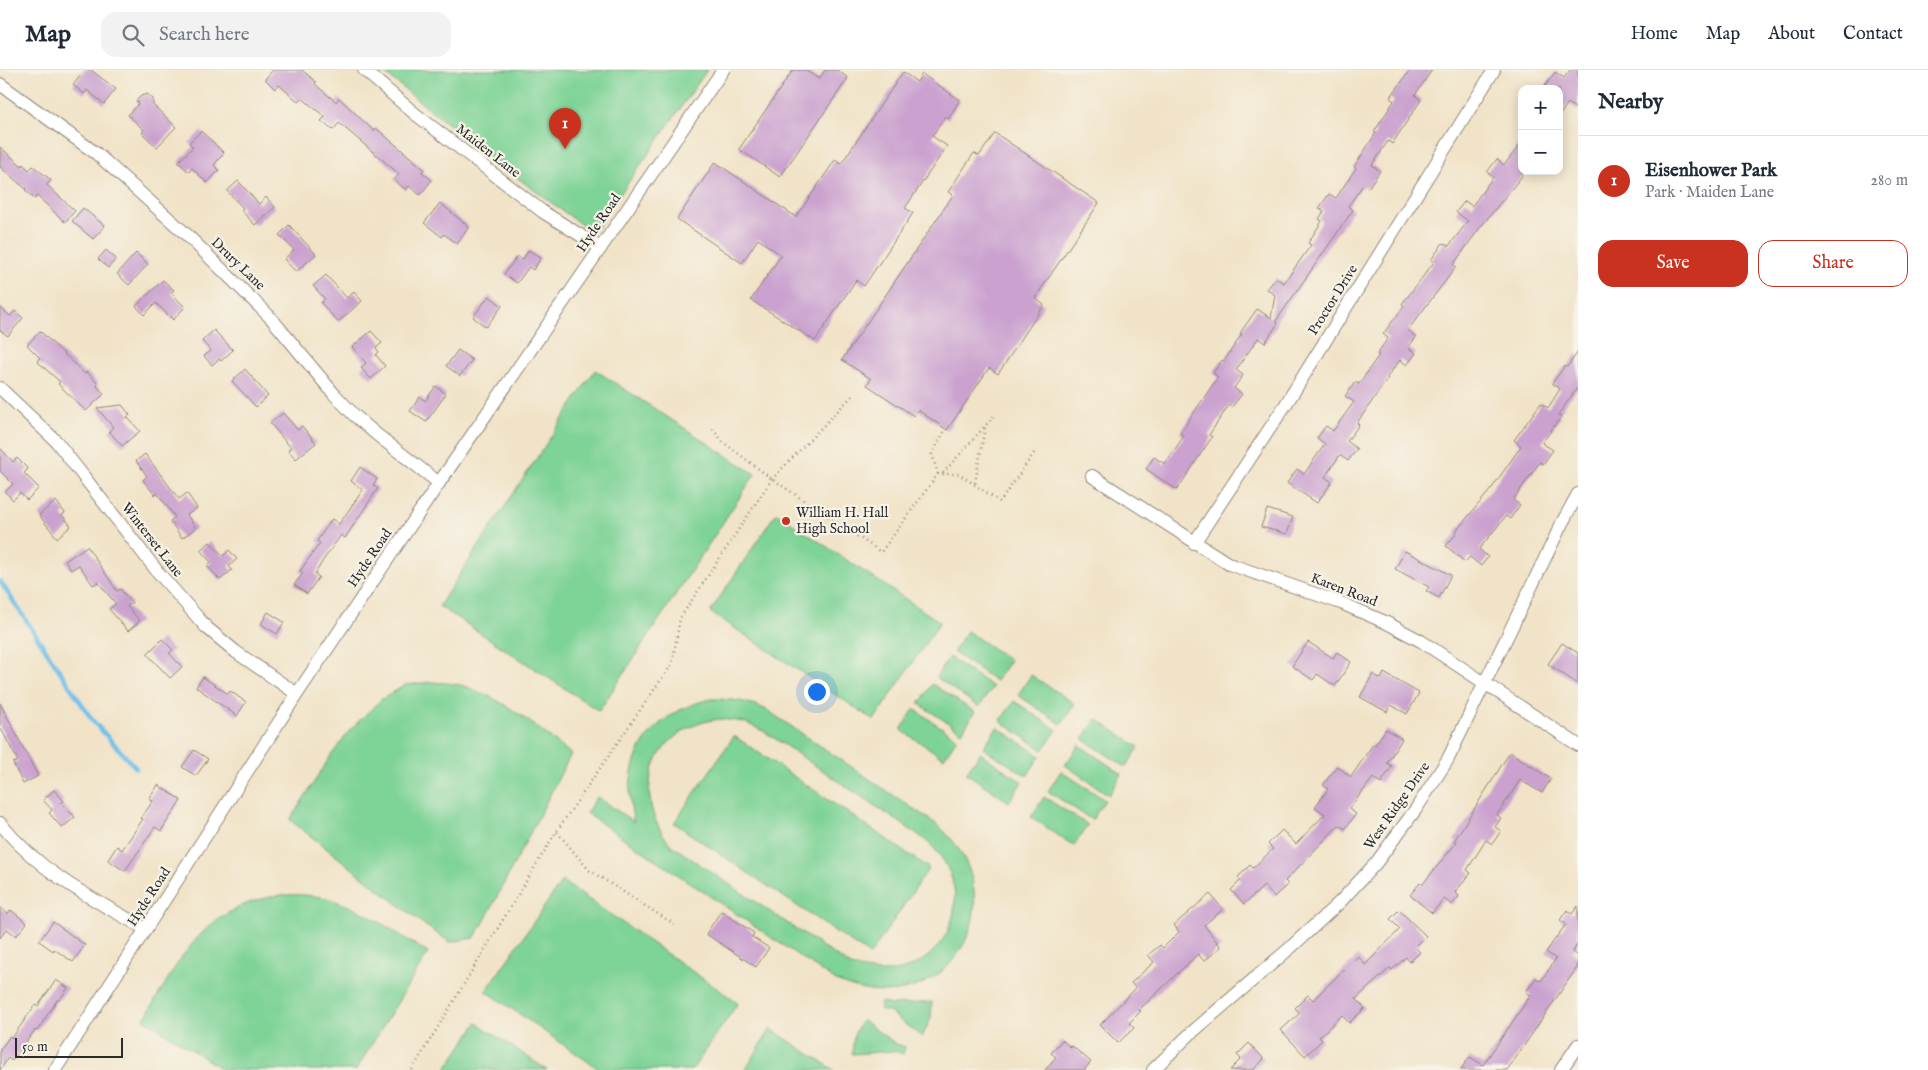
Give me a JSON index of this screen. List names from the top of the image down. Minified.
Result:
{"streets":{"street":["Maiden Lane","Hyde Road","Drury Lane","Proctor Drive","Winterset Lane","Karen Road","West Ridge Drive"]},"crossings":[["Maiden Lane","Hyde Road"],["Hyde Road","Drury Lane"],["Hyde Road","Winterset Lane"],["Proctor Drive","Karen Road"],["Karen Road","West Ridge Drive"]],"places":["William H. Hall High School"],"scale_bar":"50 m","page":{"header":"Map","search":"Search here","nav":["Home","Map","About","Contact"],"heading":"Nearby","map_buttons":["+","−"],"pins":"1","list":[{"mark":"1","name":"Eisenhower Park","note":"Park · Maiden Lane","value":"280 m"}],"buttons":["Save","Share"],"scale":"50 m"}}
